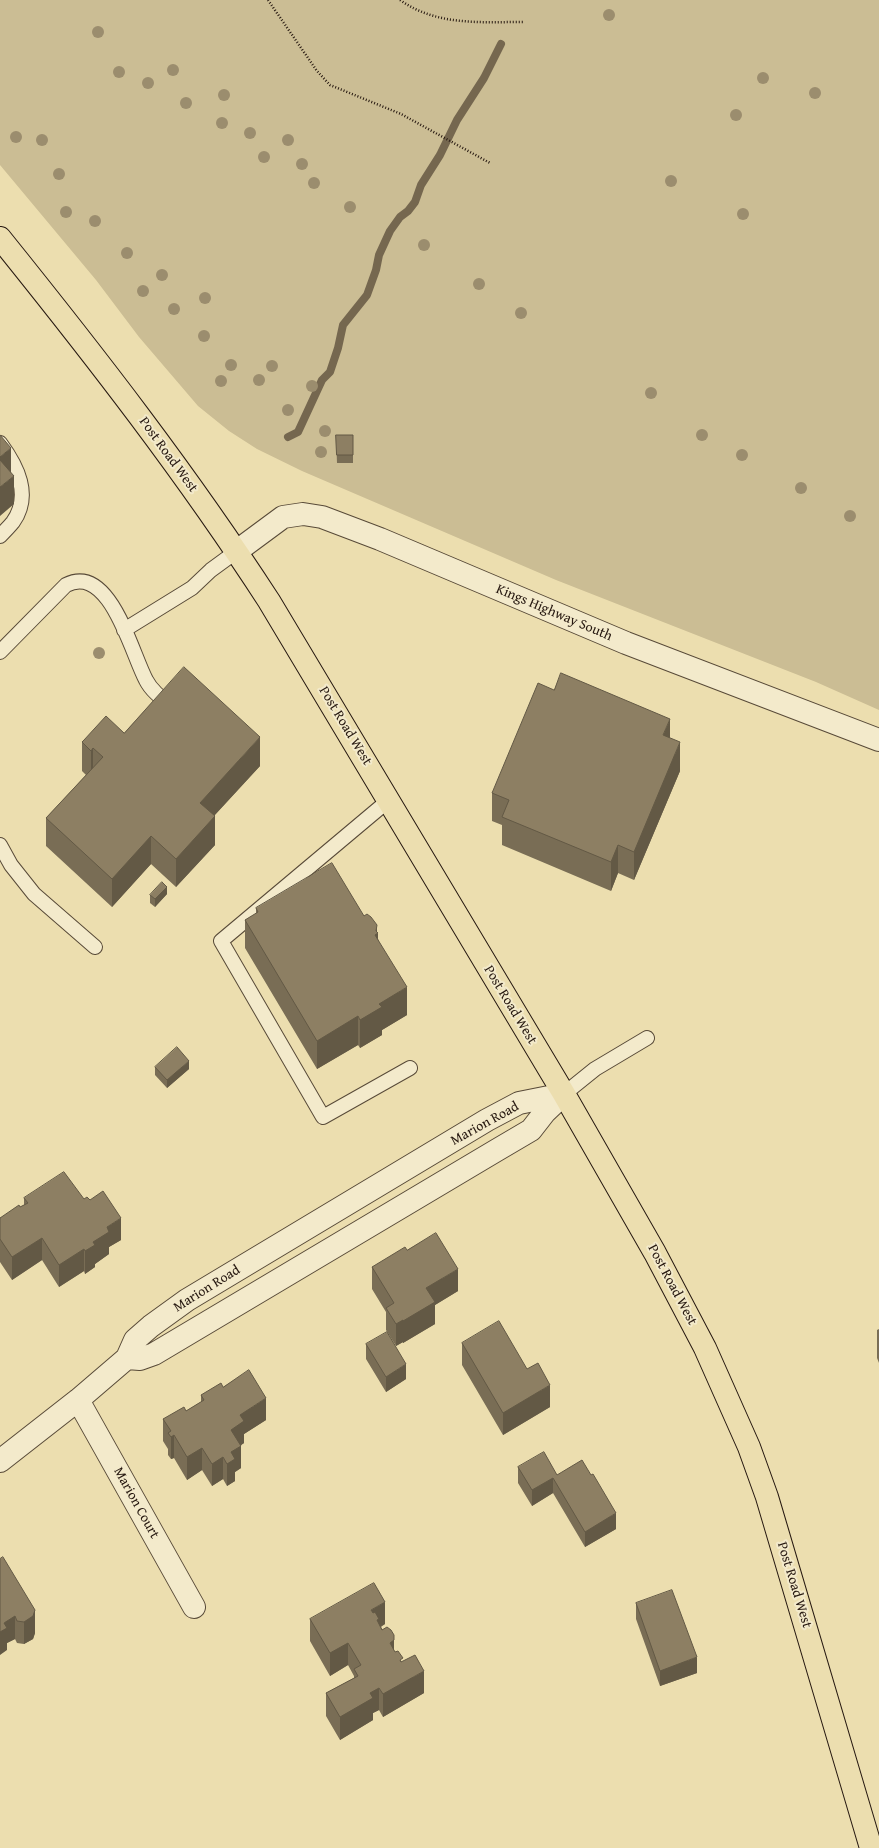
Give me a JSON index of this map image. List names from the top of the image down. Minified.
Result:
{"streets":{"main road":["Post Road West"],"street":["Kings Highway South","Marion Road","Marion Court"]},"crossings":[["Post Road West","Kings Highway South"],["Post Road West","Marion Road"],["Marion Road","Marion Court"]]}
